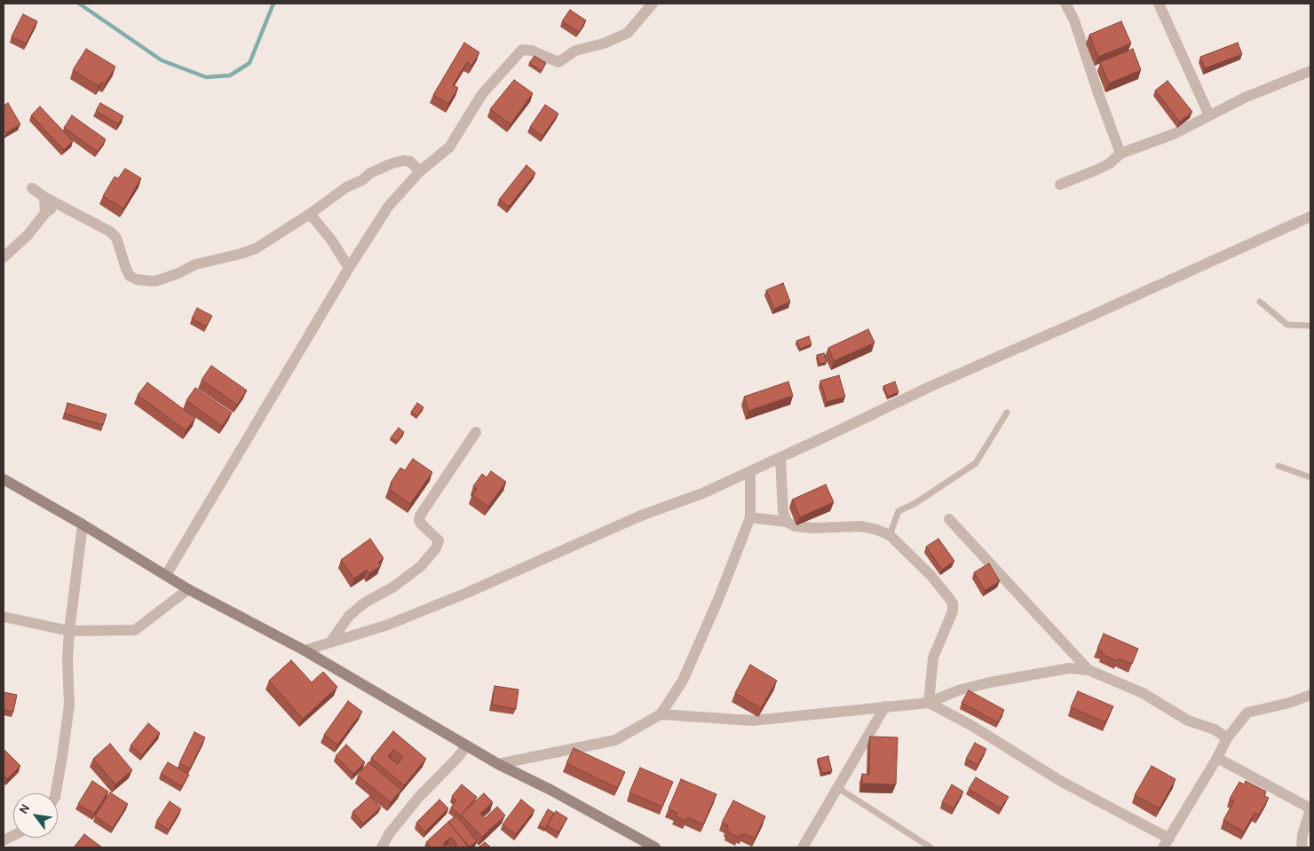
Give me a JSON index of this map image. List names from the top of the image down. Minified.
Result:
{"north":"top left"}
